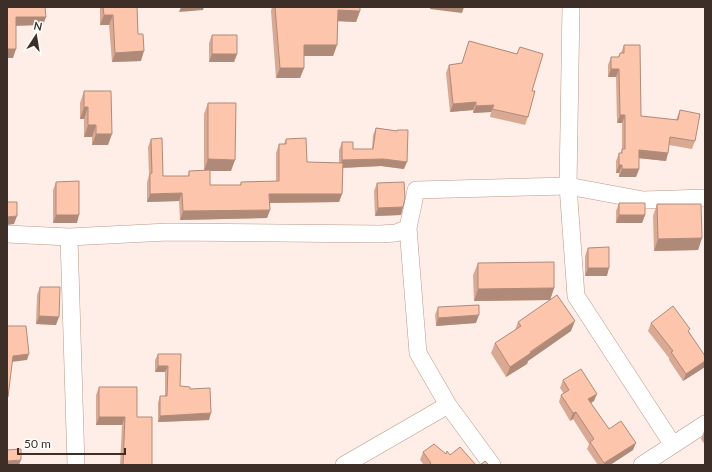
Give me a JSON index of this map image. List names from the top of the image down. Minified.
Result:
{"scale_bar":"50 m","north":"top"}
